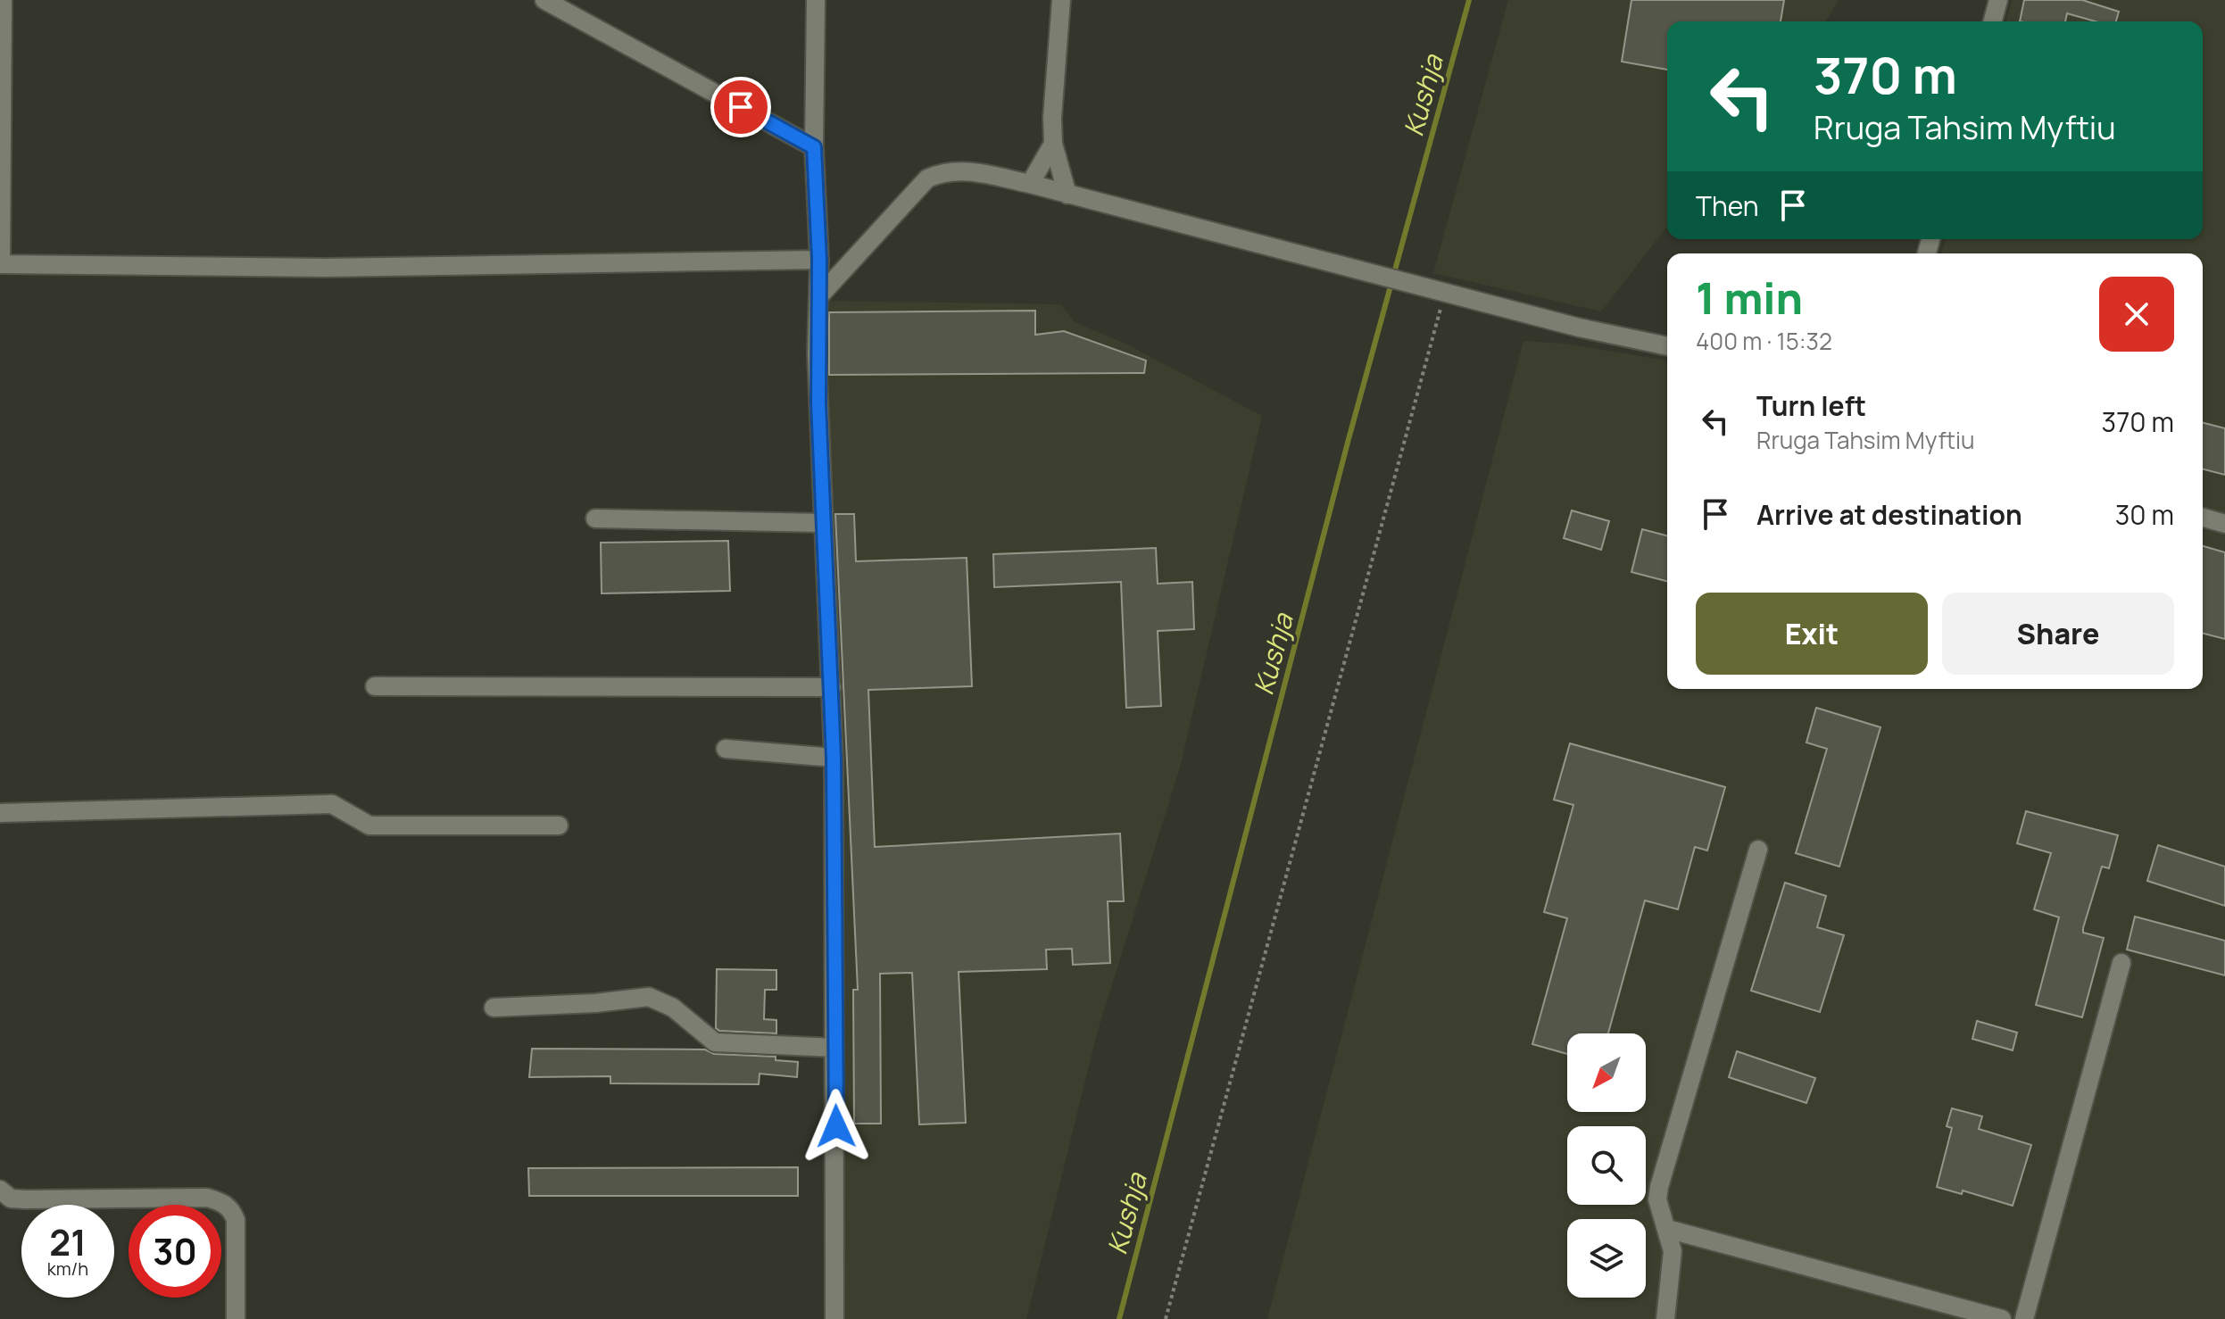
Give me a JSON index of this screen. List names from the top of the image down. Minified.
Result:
{"water":["Kushja"],"north":"bottom left","page":{"turn":["370 m","Rruga Tahsim Myftiu"],"then":"Then","heading":["1 min","400 m · 15:32"],"list":[{"name":"Turn left","note":"Rruga Tahsim Myftiu","value":"370 m"},{"name":"Arrive at destination","value":"30 m"}],"buttons":["Exit","Share"],"speed":"21 km/h","limit":"30"}}
